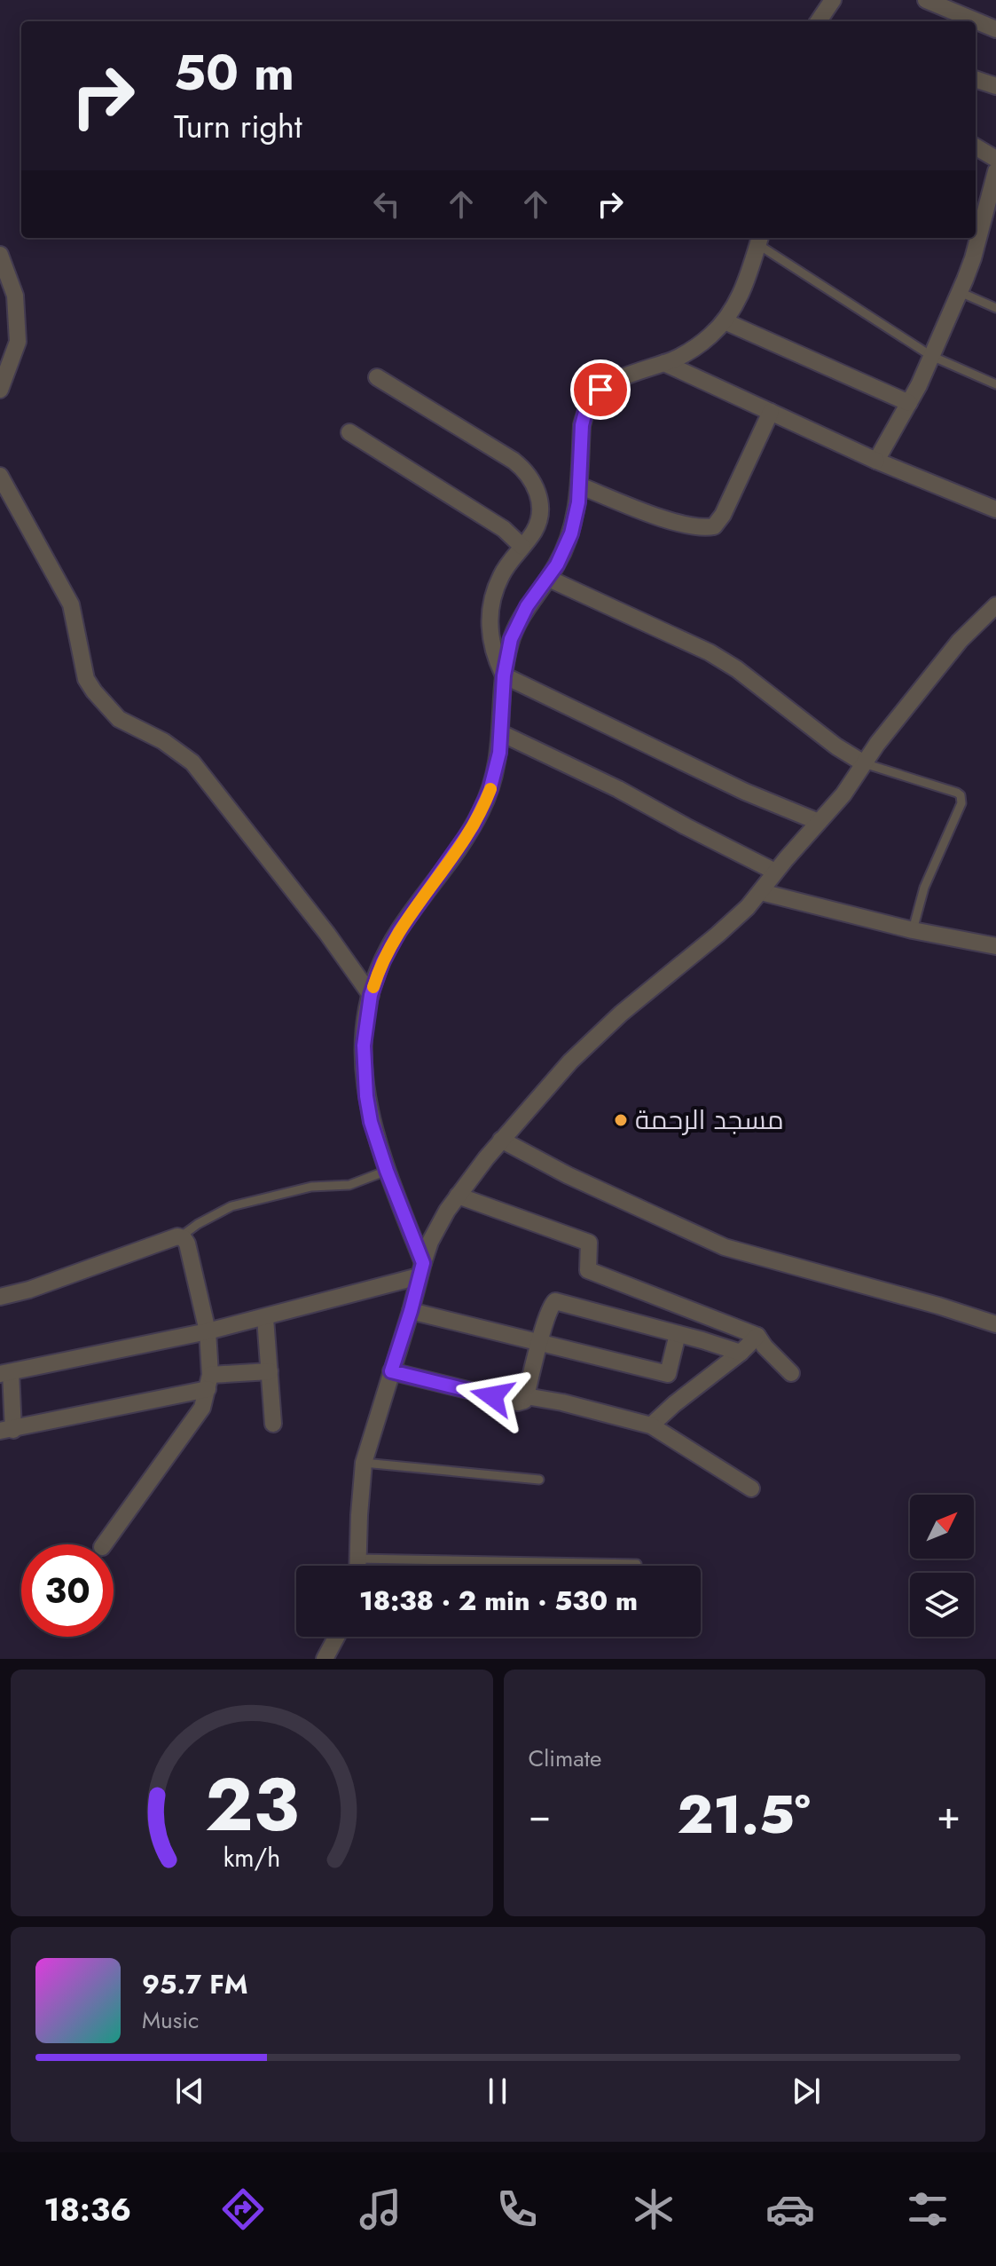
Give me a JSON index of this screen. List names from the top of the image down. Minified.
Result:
{"places":["مسجد الرحمة"],"north":"top right","page":{"turn":["50 m","Turn right"],"limit":"30","trip":"18:38 · 2 min · 530 m","tile":"Climate","heat":["−","21.5°","+"],"song":["95.7 FM","Music"],"tabs":"18:36","gauge":["23","km/h"]}}
